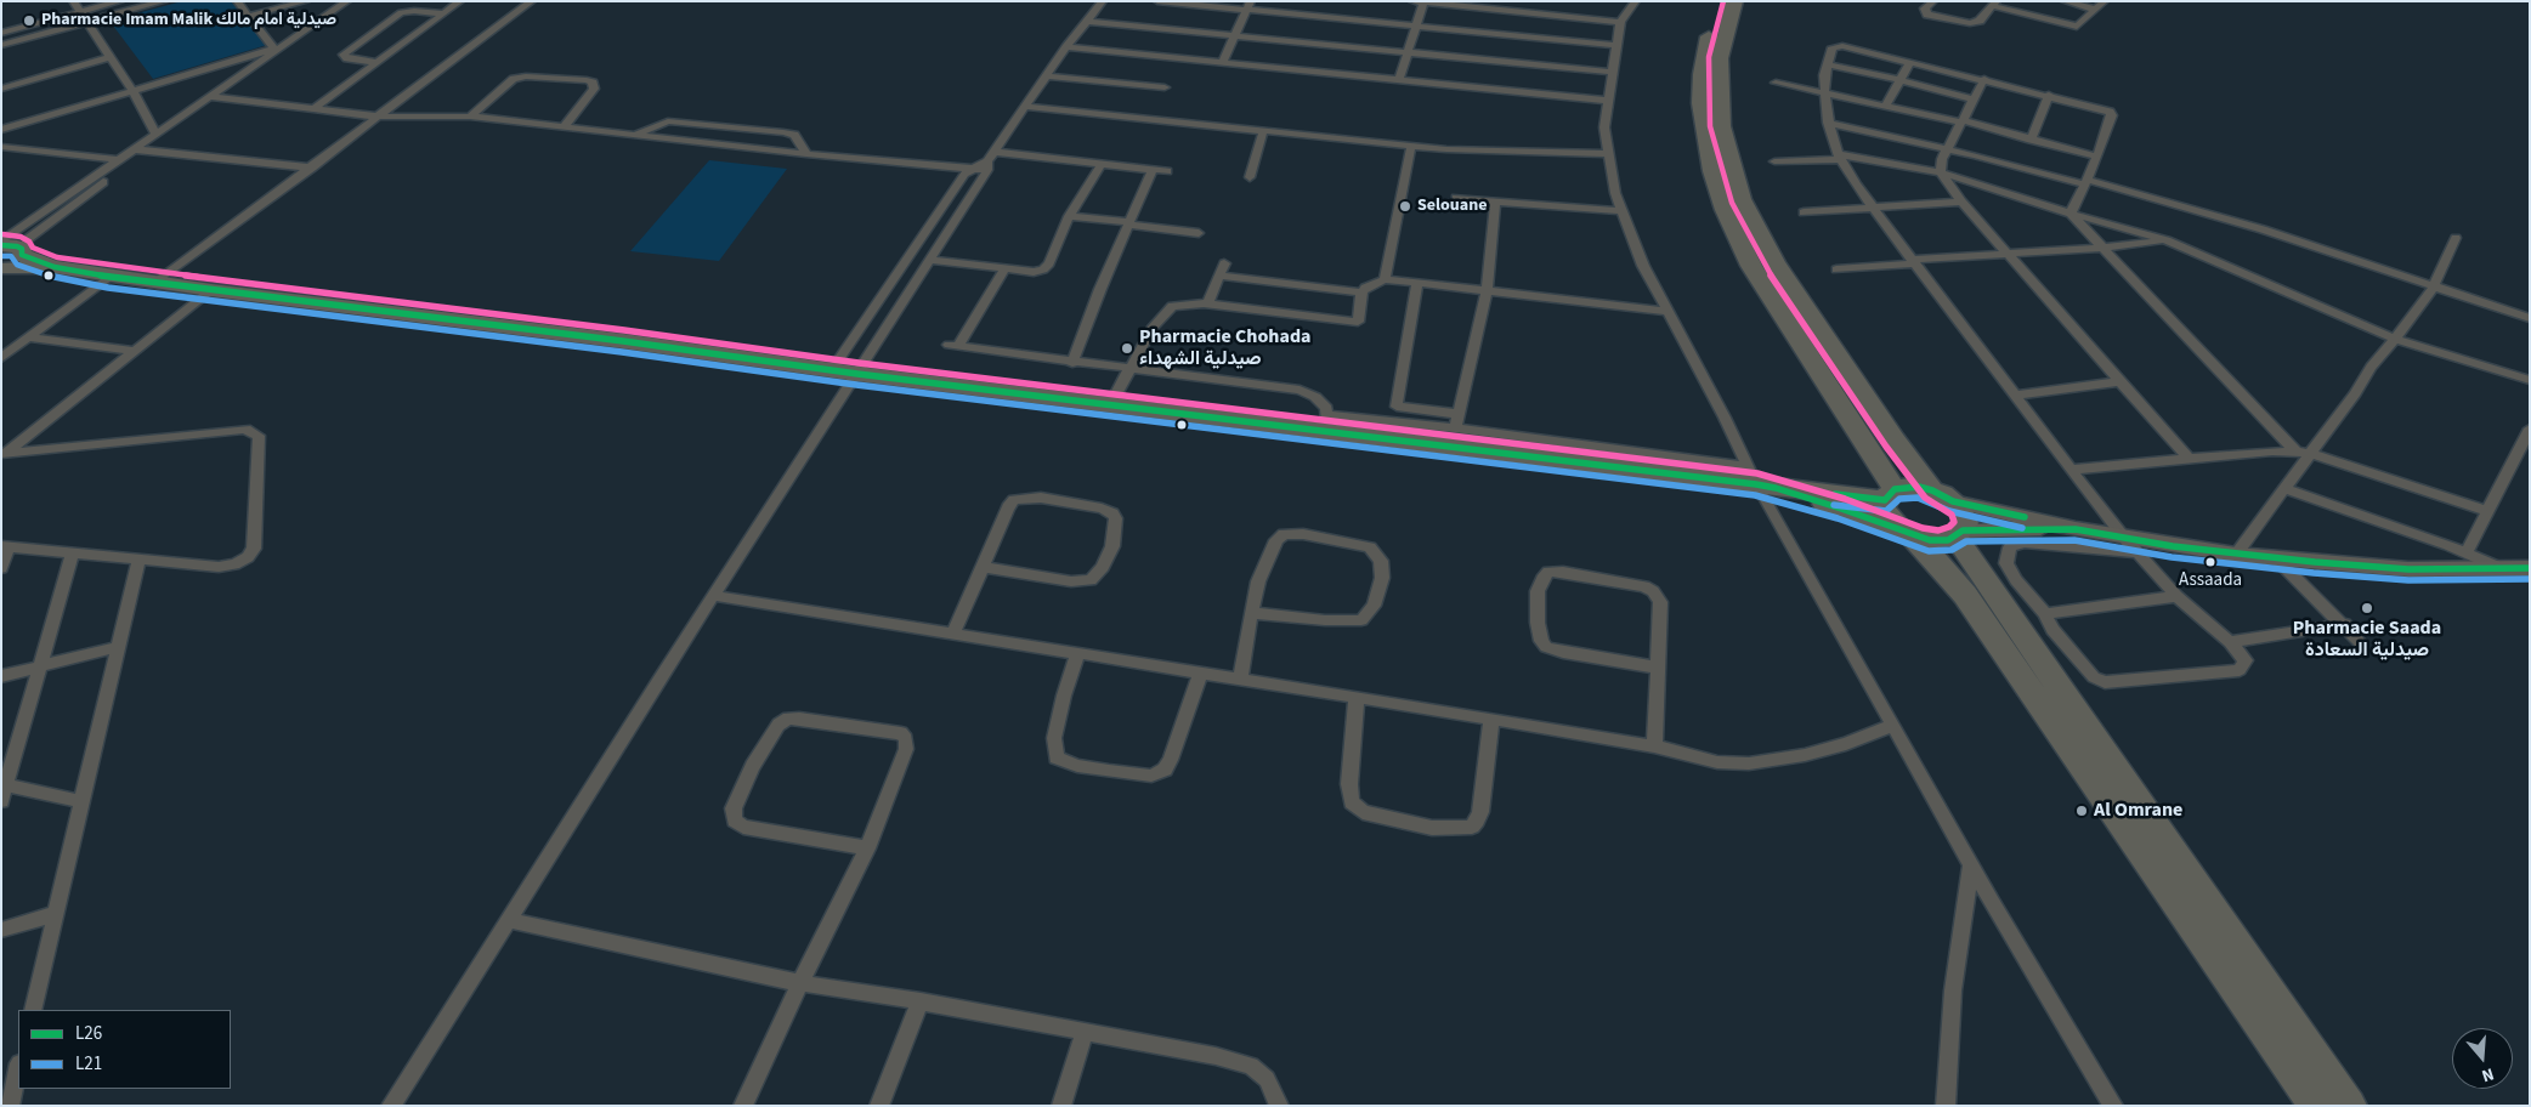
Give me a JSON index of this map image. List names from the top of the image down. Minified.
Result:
{"places":["Pharmacie Imam Malik صيدلية امام مالك","Selouane","Pharmacie Chohada صيدلية الشهداء","Assaada","Pharmacie Saada صيدلية السعادة","Al Omrane"],"lines":["transit line L26","transit line L21"],"legend":["L26","L21"],"north":"bottom"}
